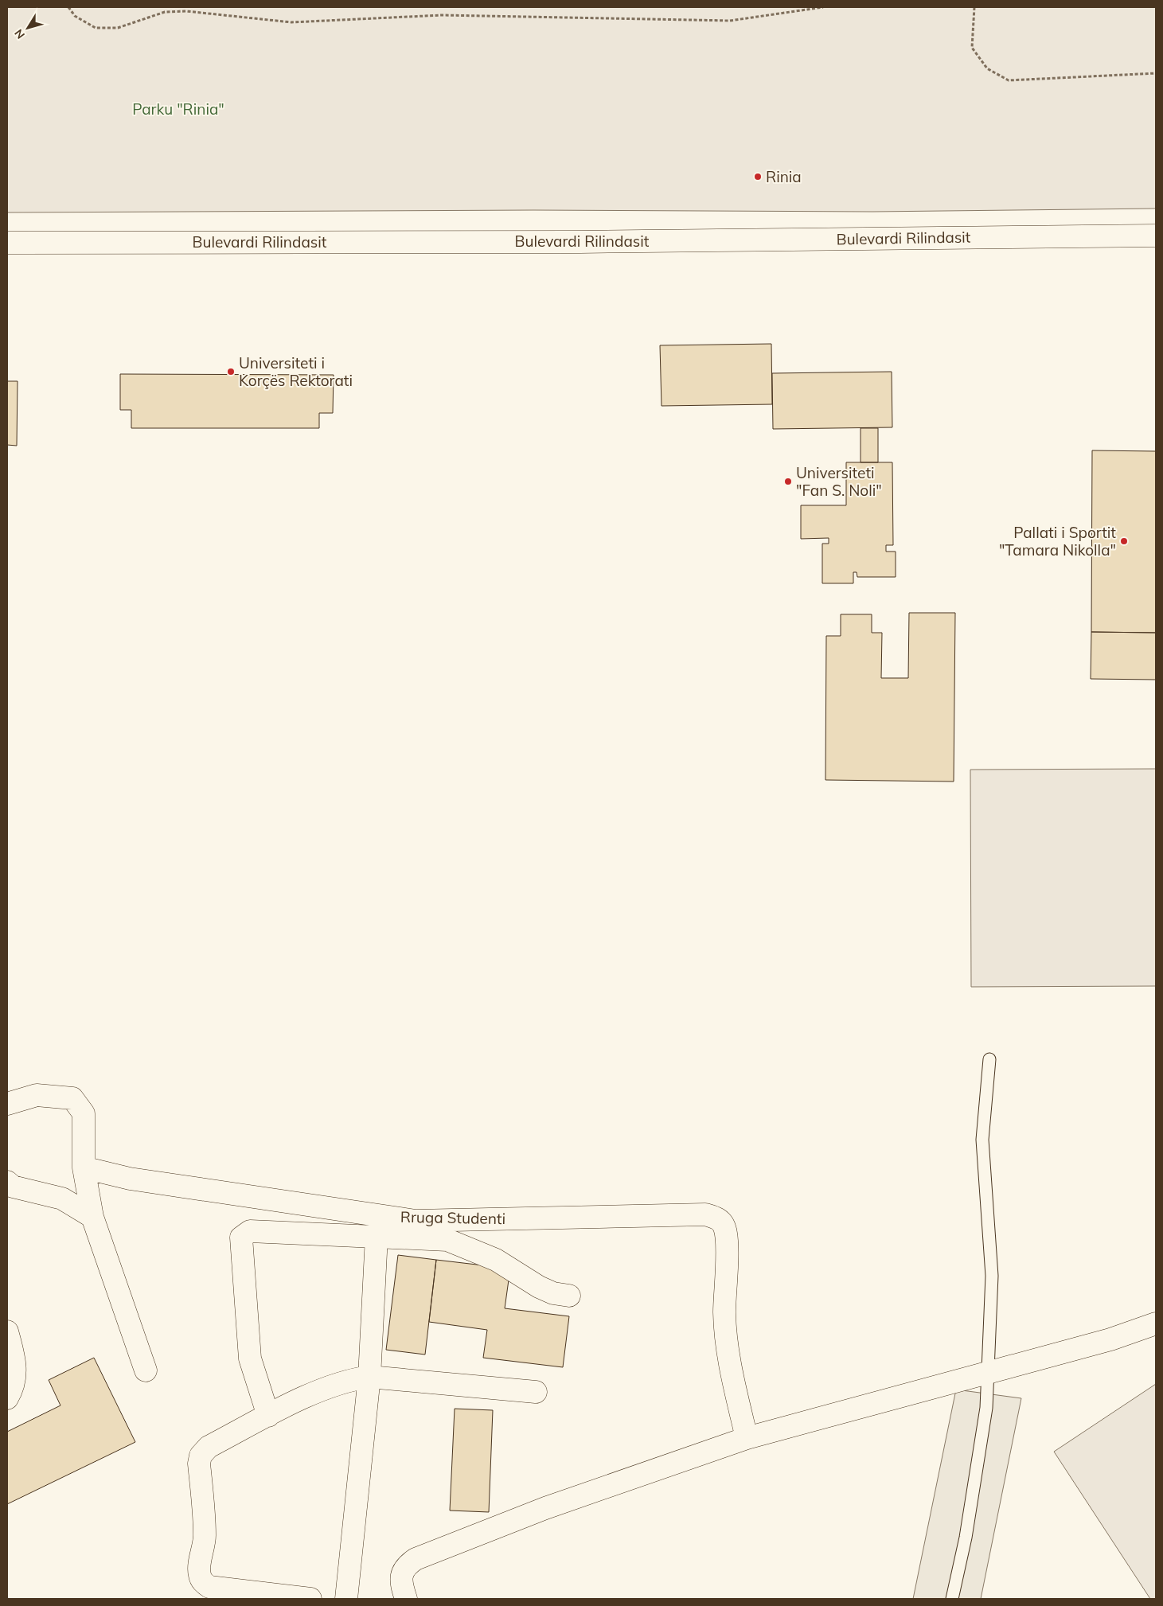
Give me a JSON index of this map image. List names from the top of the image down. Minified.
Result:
{"streets":{"street":["Bulevardi Rilindasit","Rruga Studenti"]},"parks":["Parku \"Rinia\""],"places":["Rinia","Universiteti i Korçës Rektorati","Universiteti \"Fan S. Noli\"","Pallati i Sportit \"Tamara Nikolla\""],"north":"bottom left"}
